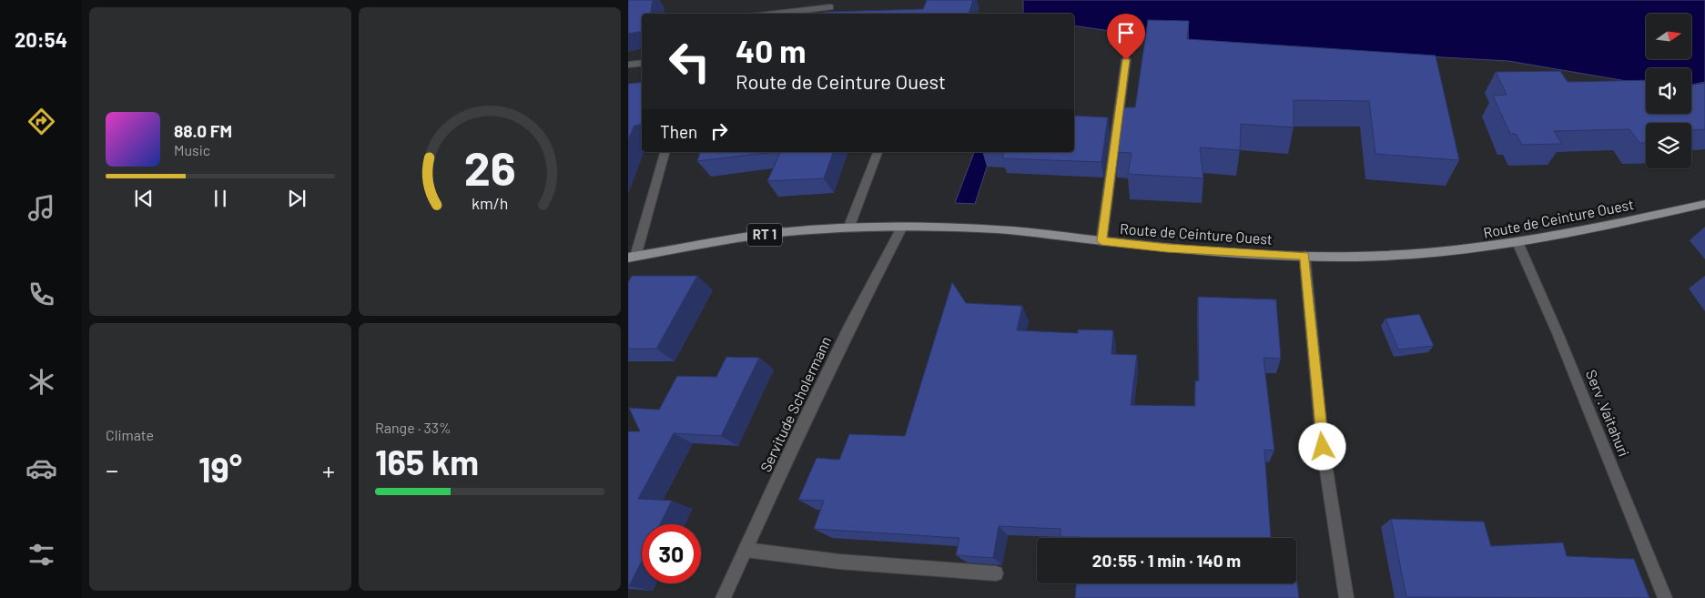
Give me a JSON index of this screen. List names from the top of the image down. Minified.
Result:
{"streets":{"main road":["Route de Ceinture Ouest","RT 1"],"street":["Servitude Scholermann","Serv .Vaitahuri"]},"crossings":[["Route de Ceinture Ouest","Servitude Scholermann"],["Route de Ceinture Ouest","Serv .Vaitahuri"]],"north":"right","page":{"tabs":"20:54","turn":["40 m","Route de Ceinture Ouest"],"then":"Then","song":["88.0 FM","Music"],"tile":["Climate",["Range · 33%","165 km"]],"heat":["−","19°","+"],"limit":"30","trip":"20:55 · 1 min · 140 m","gauge":["26","km/h"]}}
